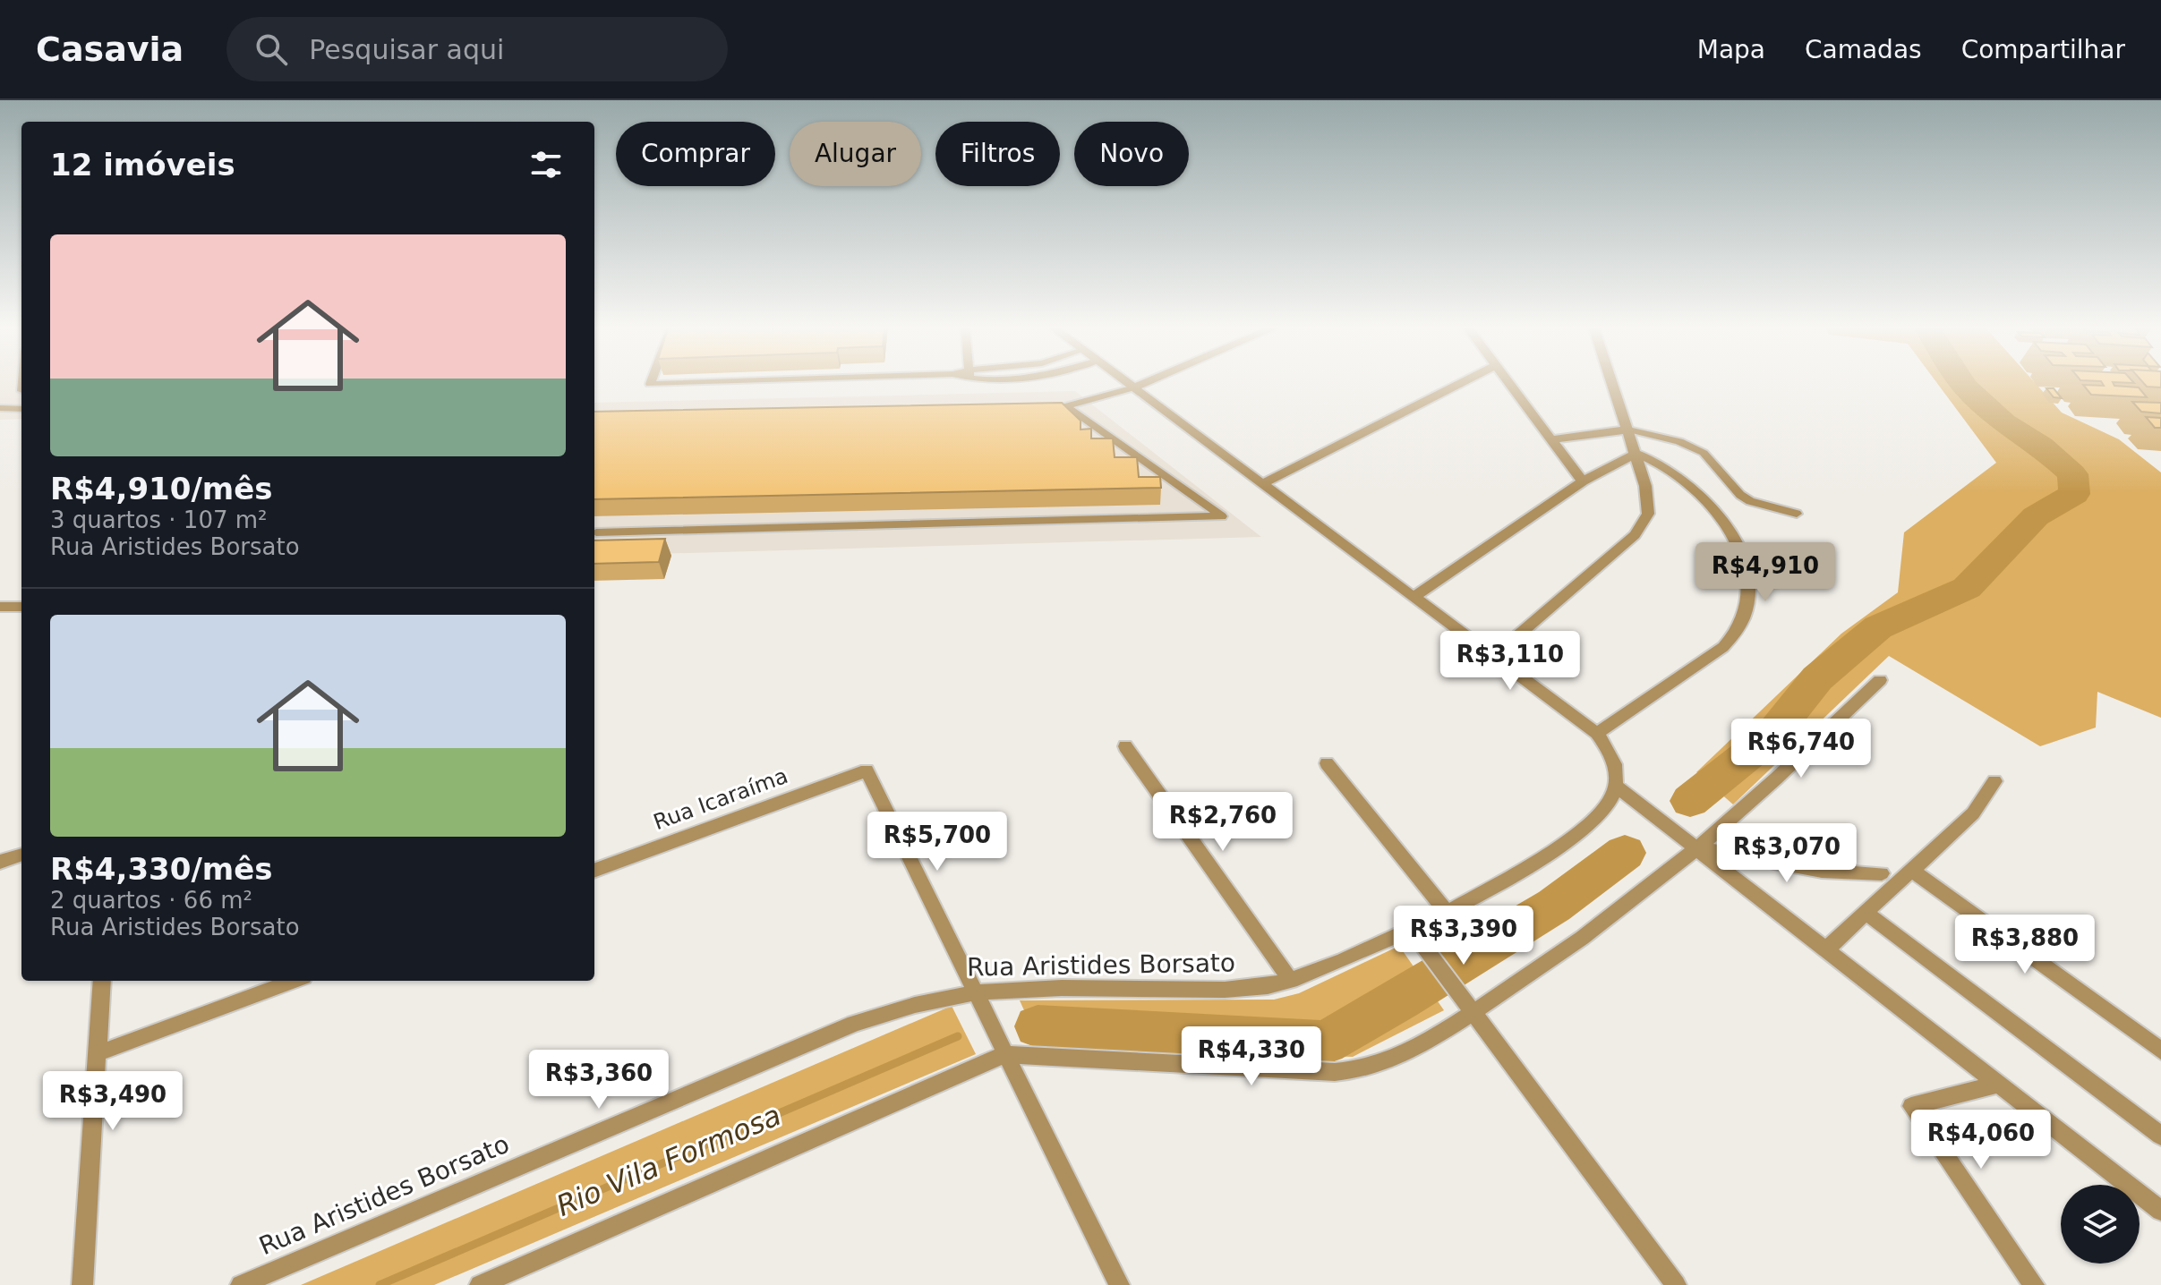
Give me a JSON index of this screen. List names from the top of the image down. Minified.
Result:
{"streets":{"street":["Rua Icaraíma","Rua Aristides Borsato"]},"crossings":[["Rua Icaraíma","Rua Aristides Borsato"]],"water":["Rio Vila Formosa"],"page":{"header":"Casavia","search":"Pesquisar aqui","nav":["Mapa","Camadas","Compartilhar"],"chip":["Comprar","Alugar","Filtros","Novo"],"heading":"12 imóveis","list":[{"name":"R$4,910/mês","note":"3 quartos · 107 m² · Rua Aristides Borsato"},{"name":"R$4,330/mês","note":"2 quartos · 66 m² · Rua Aristides Borsato"}],"price":["R$4,910","R$3,110","R$6,740","R$2,760","R$5,700","R$3,070","R$3,390","R$3,880","R$4,330","R$3,360","R$3,490","R$4,060"]}}
